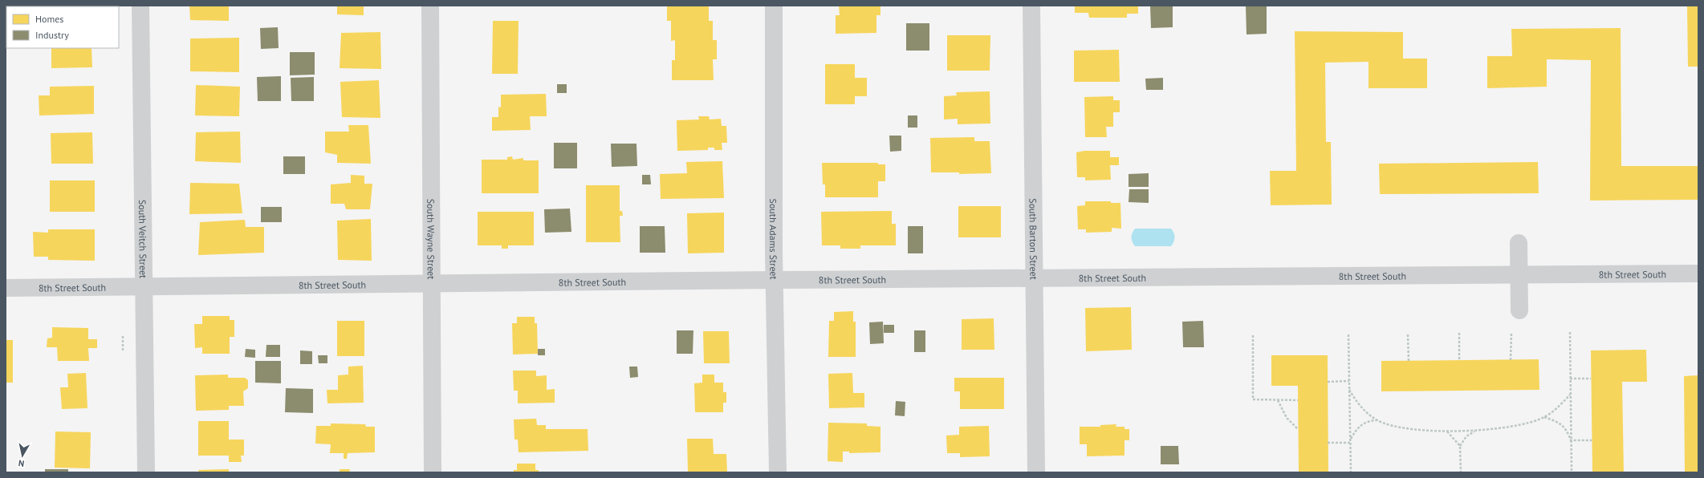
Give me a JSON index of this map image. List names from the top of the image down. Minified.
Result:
{"streets":{"street":["South Veitch Street","South Wayne Street","South Adams Street","South Barton Street","8th Street South"]},"crossings":[["South Veitch Street","8th Street South"],["South Wayne Street","8th Street South"],["South Adams Street","8th Street South"],["South Barton Street","8th Street South"]],"legend":["Homes","Industry"],"north":"bottom"}
